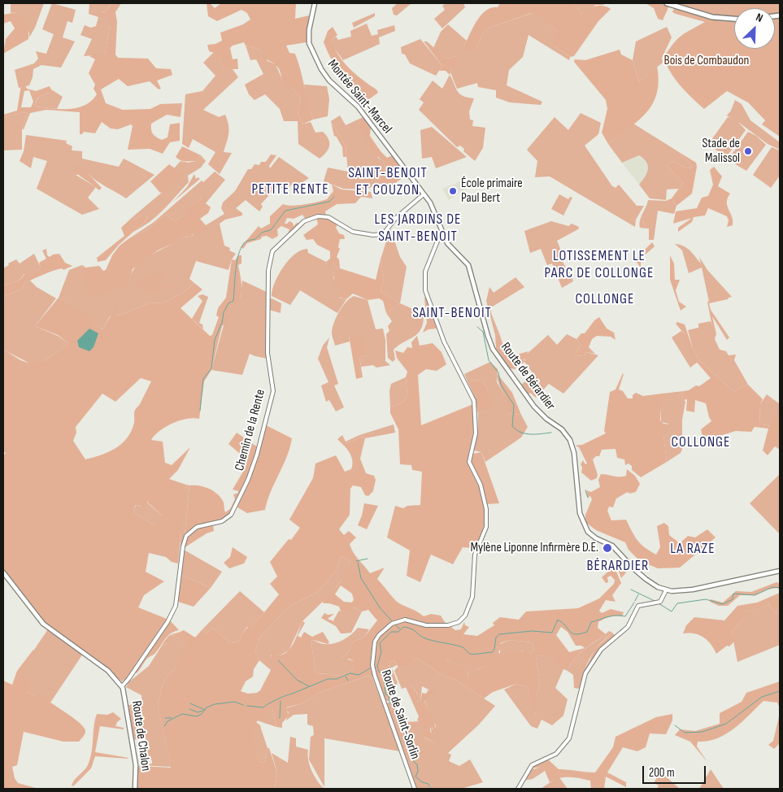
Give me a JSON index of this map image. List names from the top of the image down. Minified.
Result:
{"streets":{"main road":["Montée Saint-Marcel","Route de Bérardier","Route de Chalon"],"street":["Chemin de la Rente","Route de Saint-Sorlin"]},"crossings":[["Montée Saint-Marcel","Route de Bérardier"],["Montée Saint-Marcel","Chemin de la Rente"],["Montée Saint-Marcel","Route de Saint-Sorlin"],["Route de Bérardier","Route de Saint-Sorlin"],["Chemin de la Rente","Route de Chalon"]],"districts":["SAINT-BENOIT ET COUZON","PETITE RENTE","LES JARDINS DE SAINT-BENOIT","LOTISSEMENT LE PARC DE COLLONGE","COLLONGE","SAINT-BENOIT","COLLONGE","LA RAZE","BÉRARDIER"],"parks":["Bois de Combaudon"],"places":["Stade de Malissol","École primaire Paul Bert","Mylène Liponne Infirmère D.E."],"scale_bar":"200 m","north":"top right"}
